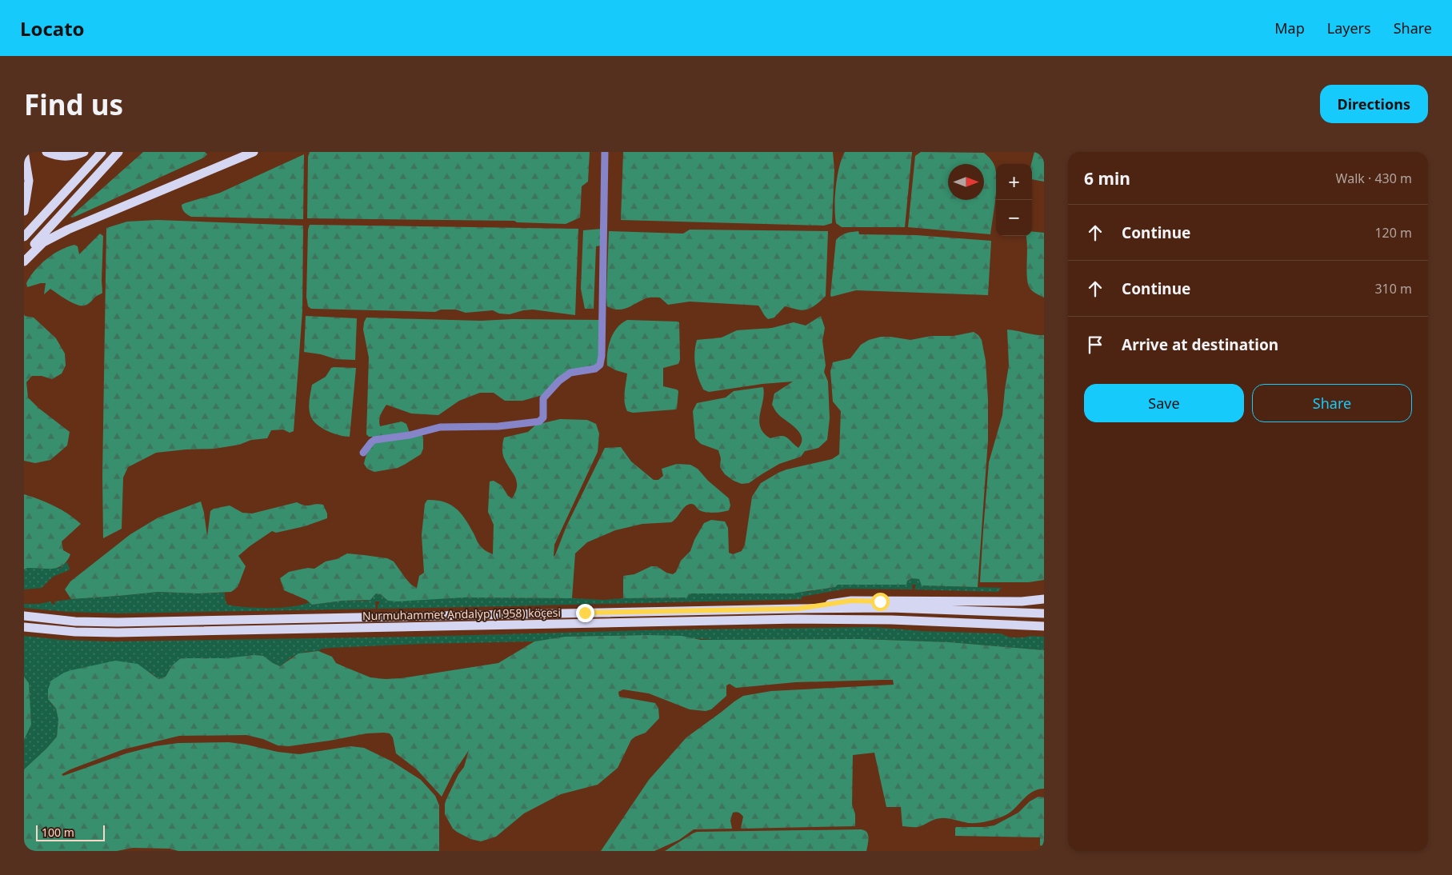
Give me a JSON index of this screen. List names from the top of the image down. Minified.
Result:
{"streets":{"main road":["Nurmuhammet Andalyp (1958) köçesi"]},"scale_bar":"100 m","north":"right","page":{"header":"Locato","nav":["Map","Layers","Share"],"buttons":["Directions",["Save","Share"]],"title":"Find us","heading":["6 min","Walk · 430 m"],"map_buttons":["+","−"],"list":[["Continue","120 m"],["Continue","310 m"],"Arrive at destination"],"scale":"100 m"}}
